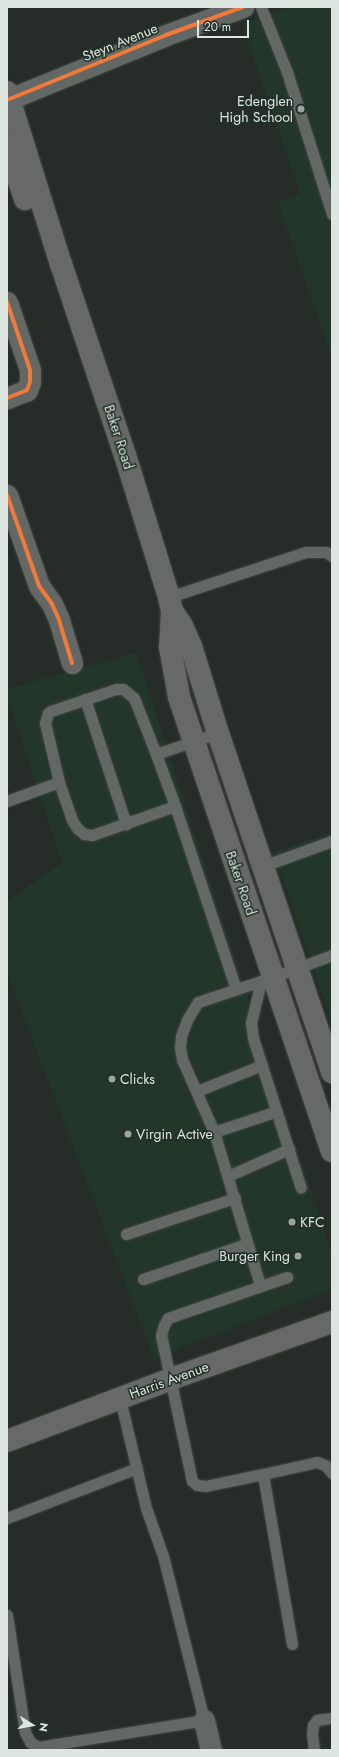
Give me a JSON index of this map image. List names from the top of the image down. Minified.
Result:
{"streets":{"main road":["Baker Road","Harris Avenue"],"street":["Steyn Avenue"]},"crossings":[["Steyn Avenue","Baker Road"]],"places":["Edenglen High School","Clicks","Virgin Active","KFC","Burger King"],"scale_bar":"20 m","north":"right"}
